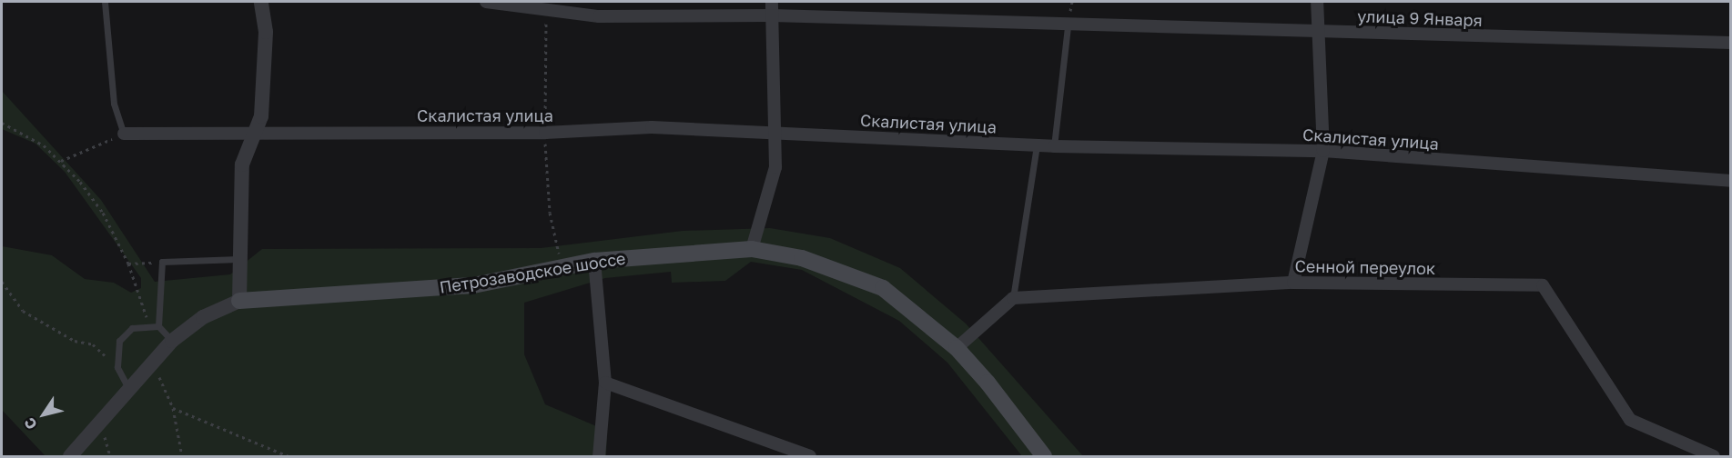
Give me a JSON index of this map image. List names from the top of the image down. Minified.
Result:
{"streets":{"main road":["Петрозаводское шоссе"],"street":["улица 9 Января","Скалистая улица","Сенной переулок"]},"north":"bottom left"}
